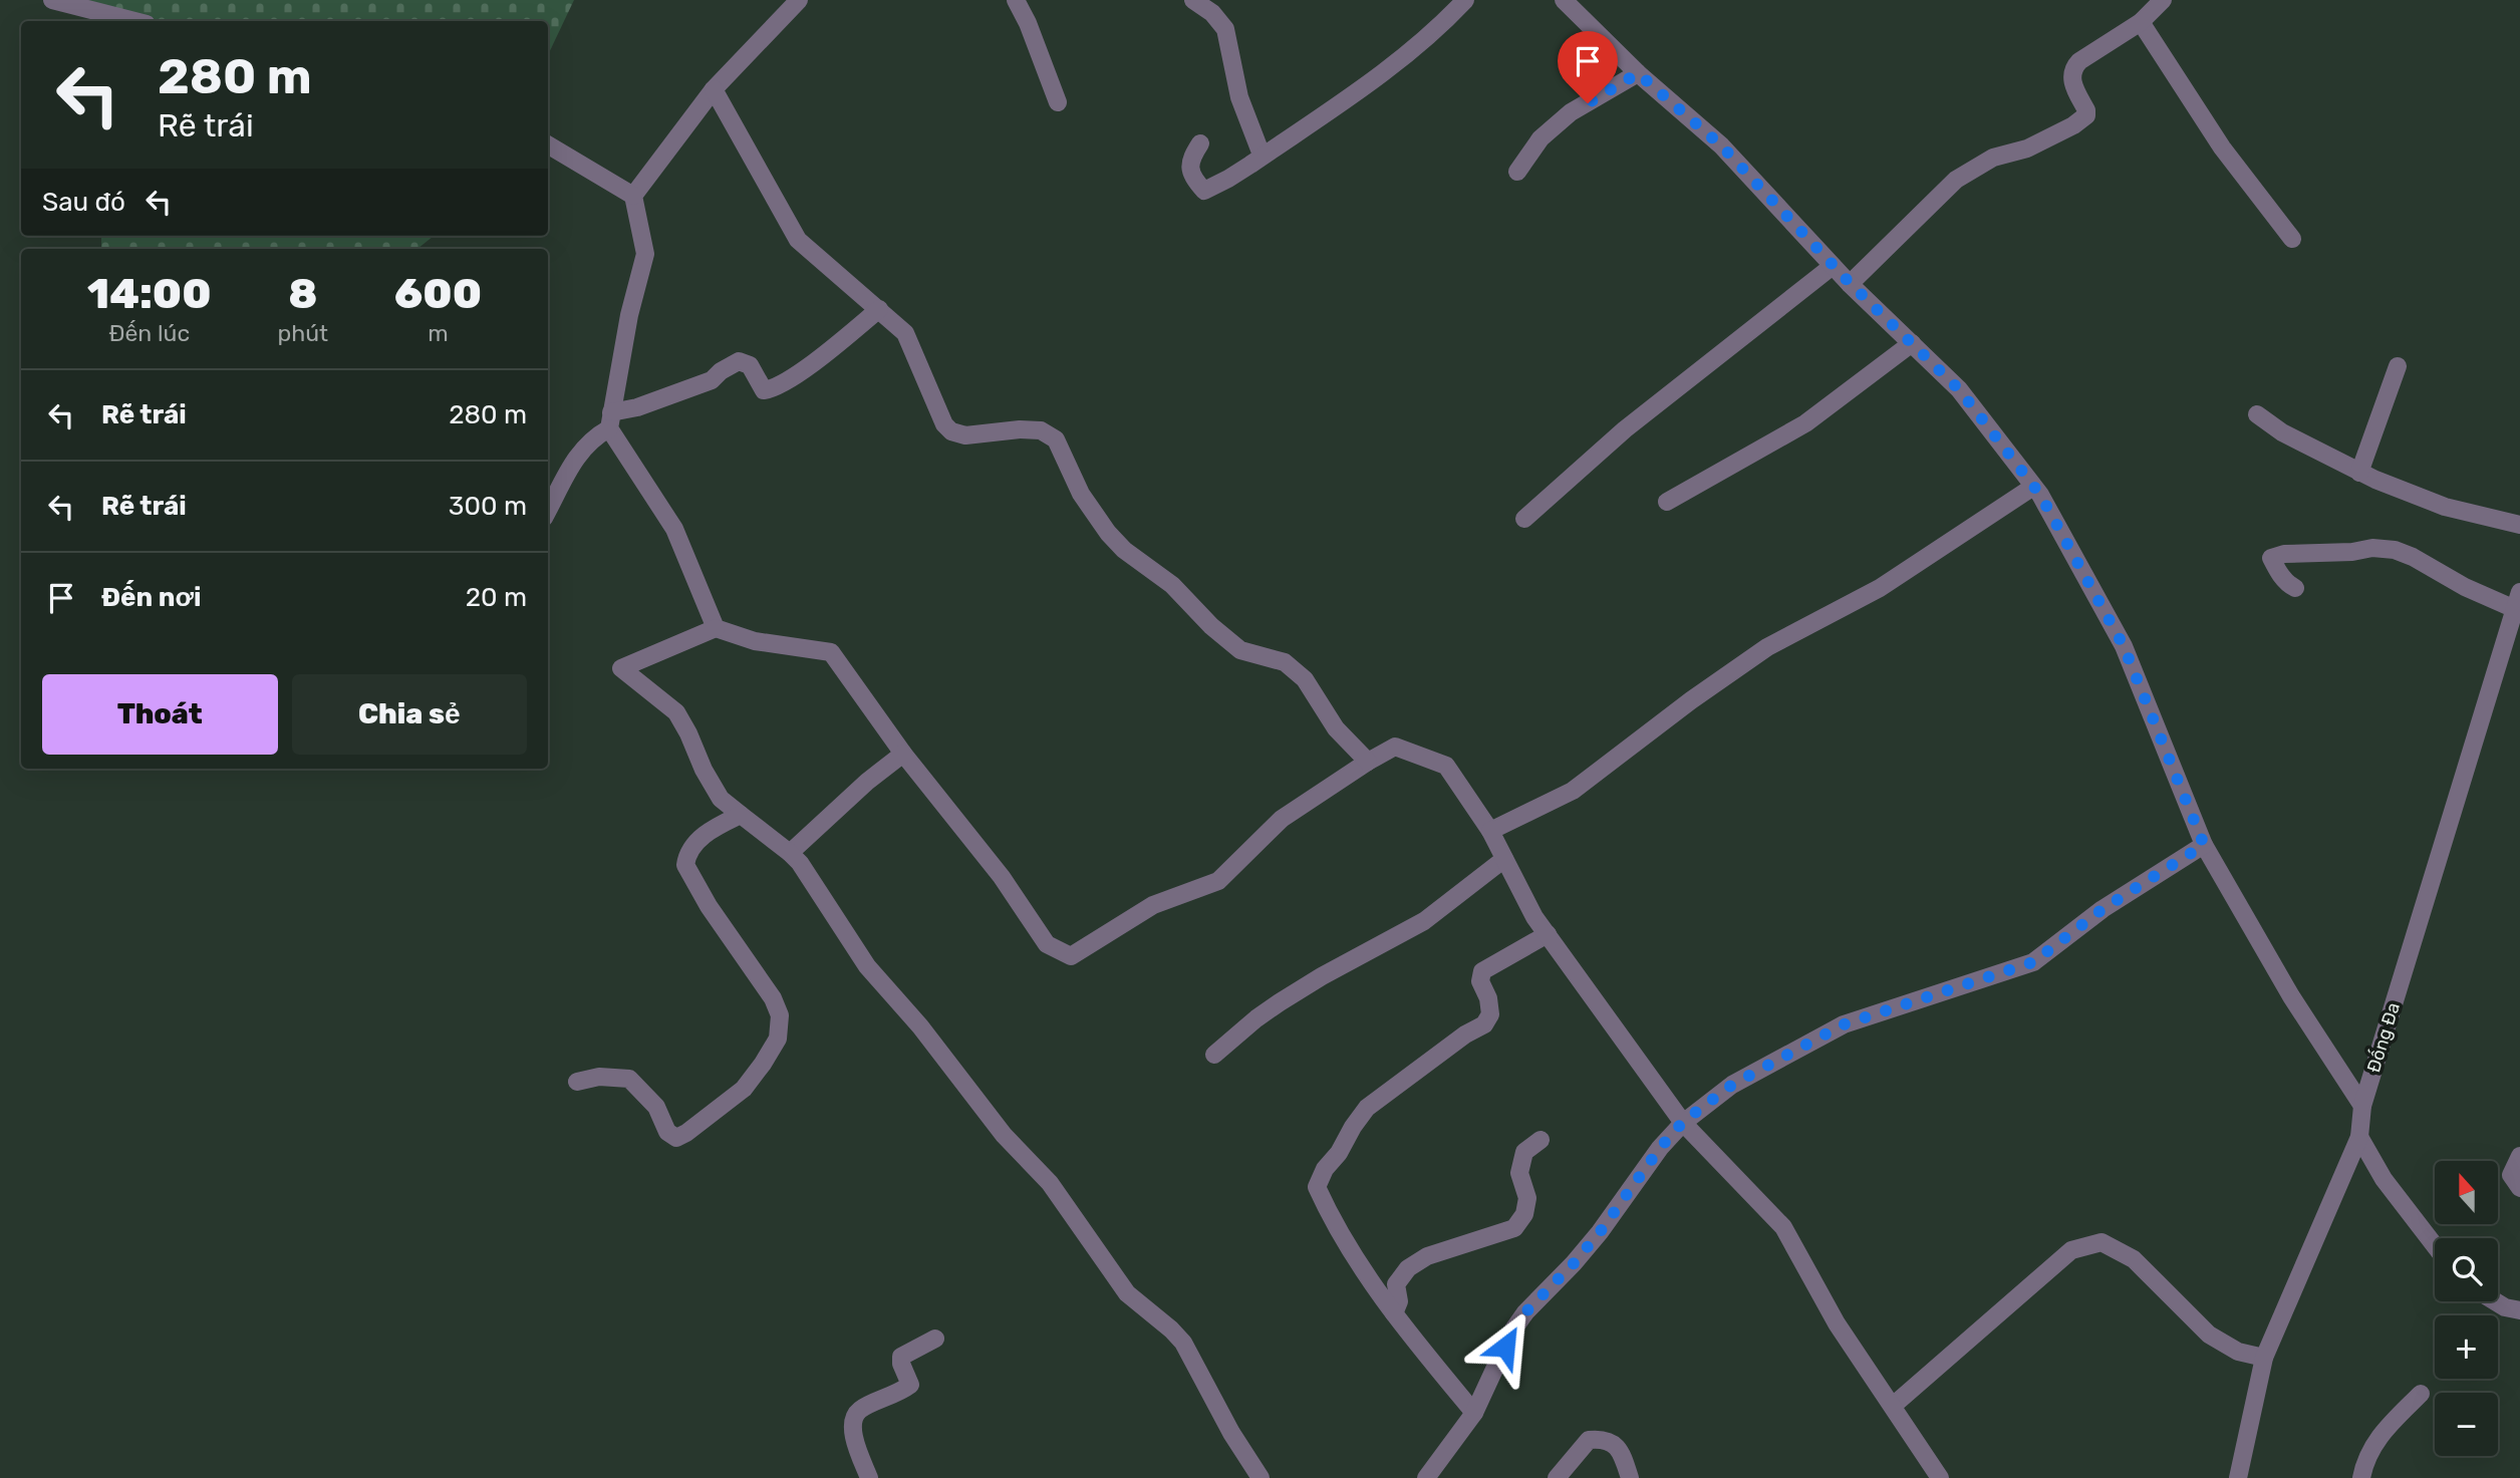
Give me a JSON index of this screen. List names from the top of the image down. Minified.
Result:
{"streets":{"street":["Đống Đa"]},"north":"top","page":{"turn":["280 m","Rẽ trái"],"then":"Sau đó","eta":["14:00","Đến lúc","8","phút","600","m"],"list":[{"name":"Rẽ trái","value":"280 m"},{"name":"Rẽ trái","value":"300 m"},{"name":"Đến nơi","value":"20 m"}],"buttons":["Thoát","Chia sẻ"],"map_buttons":["+","−"]}}
